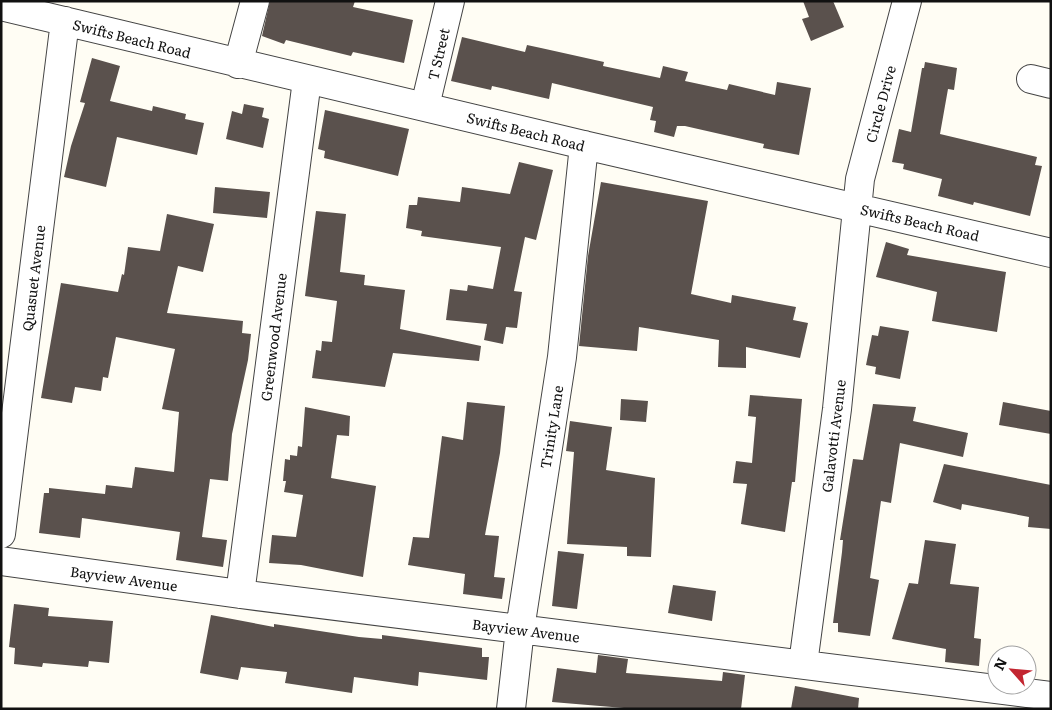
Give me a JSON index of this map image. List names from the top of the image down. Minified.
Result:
{"streets":{"street":["Swifts Beach Road","T Street","Circle Drive","Quasuet Avenue","Greenwood Avenue","Trinity Lane","Galavotti Avenue","Bayview Avenue"]},"crossings":[["Swifts Beach Road","T Street"],["Swifts Beach Road","Circle Drive"],["Swifts Beach Road","Quasuet Avenue"],["Swifts Beach Road","Greenwood Avenue"],["Swifts Beach Road","Trinity Lane"],["Swifts Beach Road","Galavotti Avenue"],["Circle Drive","Galavotti Avenue"],["Greenwood Avenue","Bayview Avenue"],["Trinity Lane","Bayview Avenue"],["Galavotti Avenue","Bayview Avenue"]],"north":"top left"}
